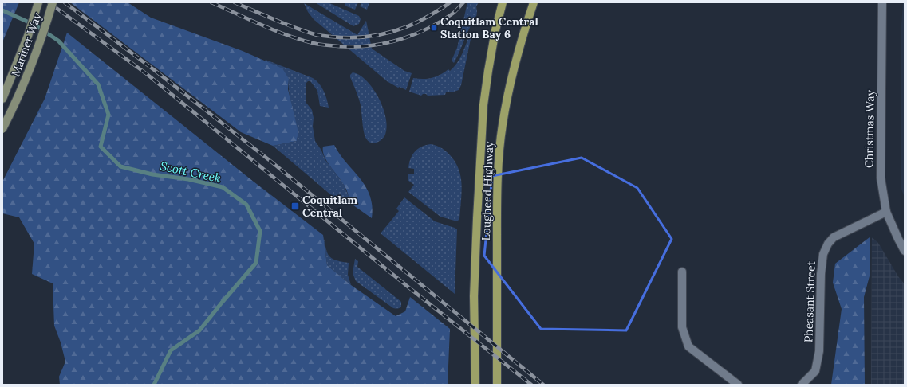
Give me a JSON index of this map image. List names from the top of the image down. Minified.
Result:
{"streets":{"main road":["Mariner Way","Lougheed Highway"],"street":["Christmas Way","Pheasant Street"]},"crossings":[["Christmas Way","Pheasant Street"]],"water":["Scott Creek"],"places":{"transit":["Coquitlam Central Station Bay 6","Coquitlam Central"]}}
